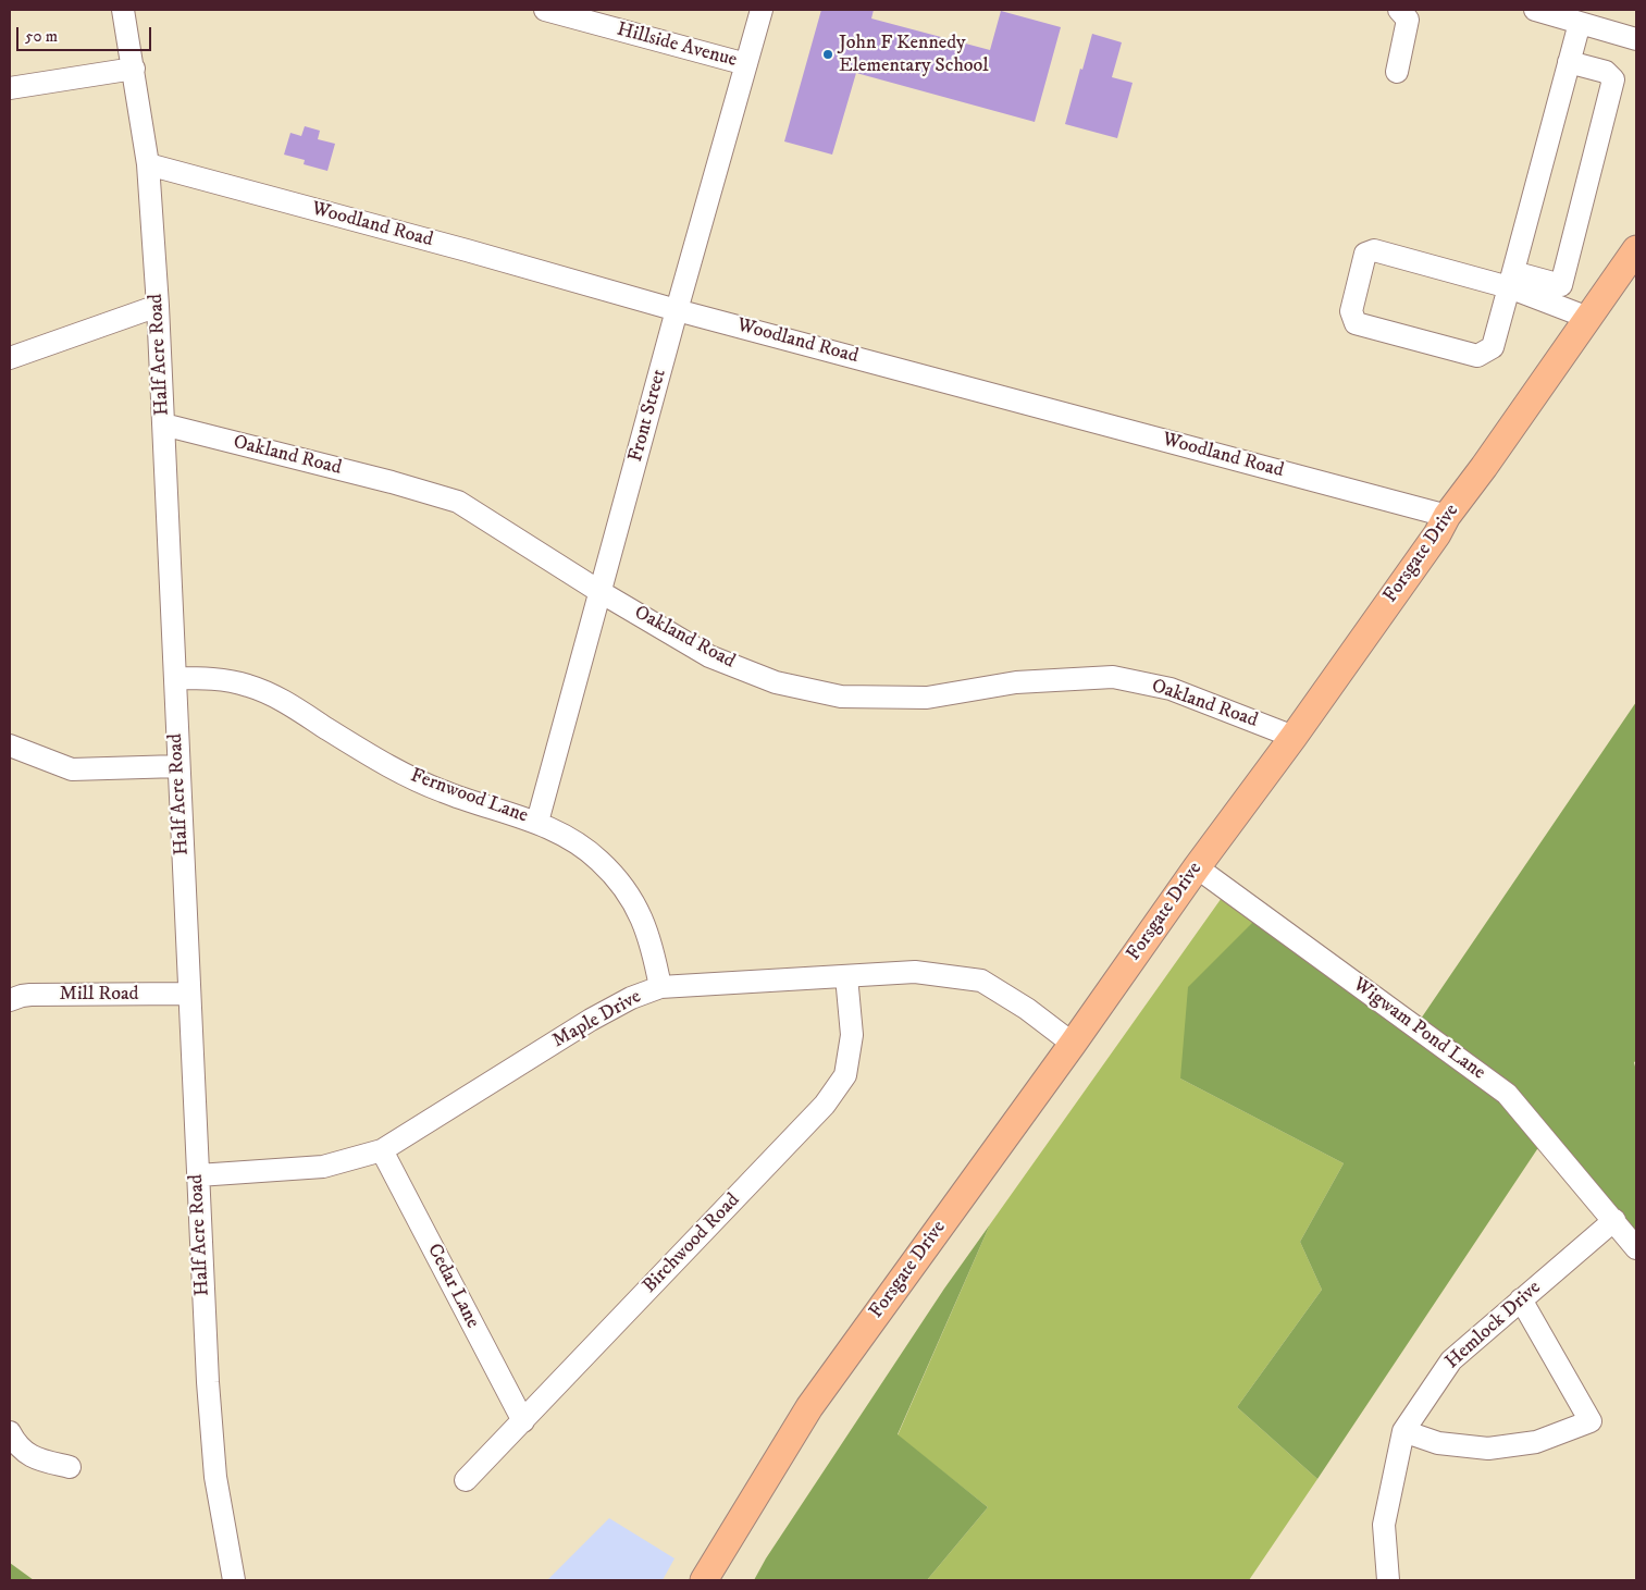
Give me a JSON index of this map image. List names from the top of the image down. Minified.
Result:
{"streets":{"main road":["Forsgate Drive"],"street":["Hillside Avenue","Woodland Road","Half Acre Road","Front Street","Oakland Road","Fernwood Lane","Mill Road","Maple Drive","Wigwam Pond Lane","Birchwood Road","Cedar Lane","Hemlock Drive"]},"crossings":[["Hillside Avenue","Front Street"],["Woodland Road","Half Acre Road"],["Woodland Road","Front Street"],["Woodland Road","Forsgate Drive"],["Half Acre Road","Oakland Road"],["Half Acre Road","Fernwood Lane"],["Half Acre Road","Mill Road"],["Half Acre Road","Maple Drive"],["Front Street","Oakland Road"],["Front Street","Fernwood Lane"],["Oakland Road","Forsgate Drive"],["Forsgate Drive","Maple Drive"],["Forsgate Drive","Wigwam Pond Lane"],["Fernwood Lane","Maple Drive"],["Maple Drive","Birchwood Road"],["Maple Drive","Cedar Lane"],["Wigwam Pond Lane","Hemlock Drive"],["Birchwood Road","Cedar Lane"]],"places":["John F Kennedy Elementary School"],"scale_bar":"50 m"}
